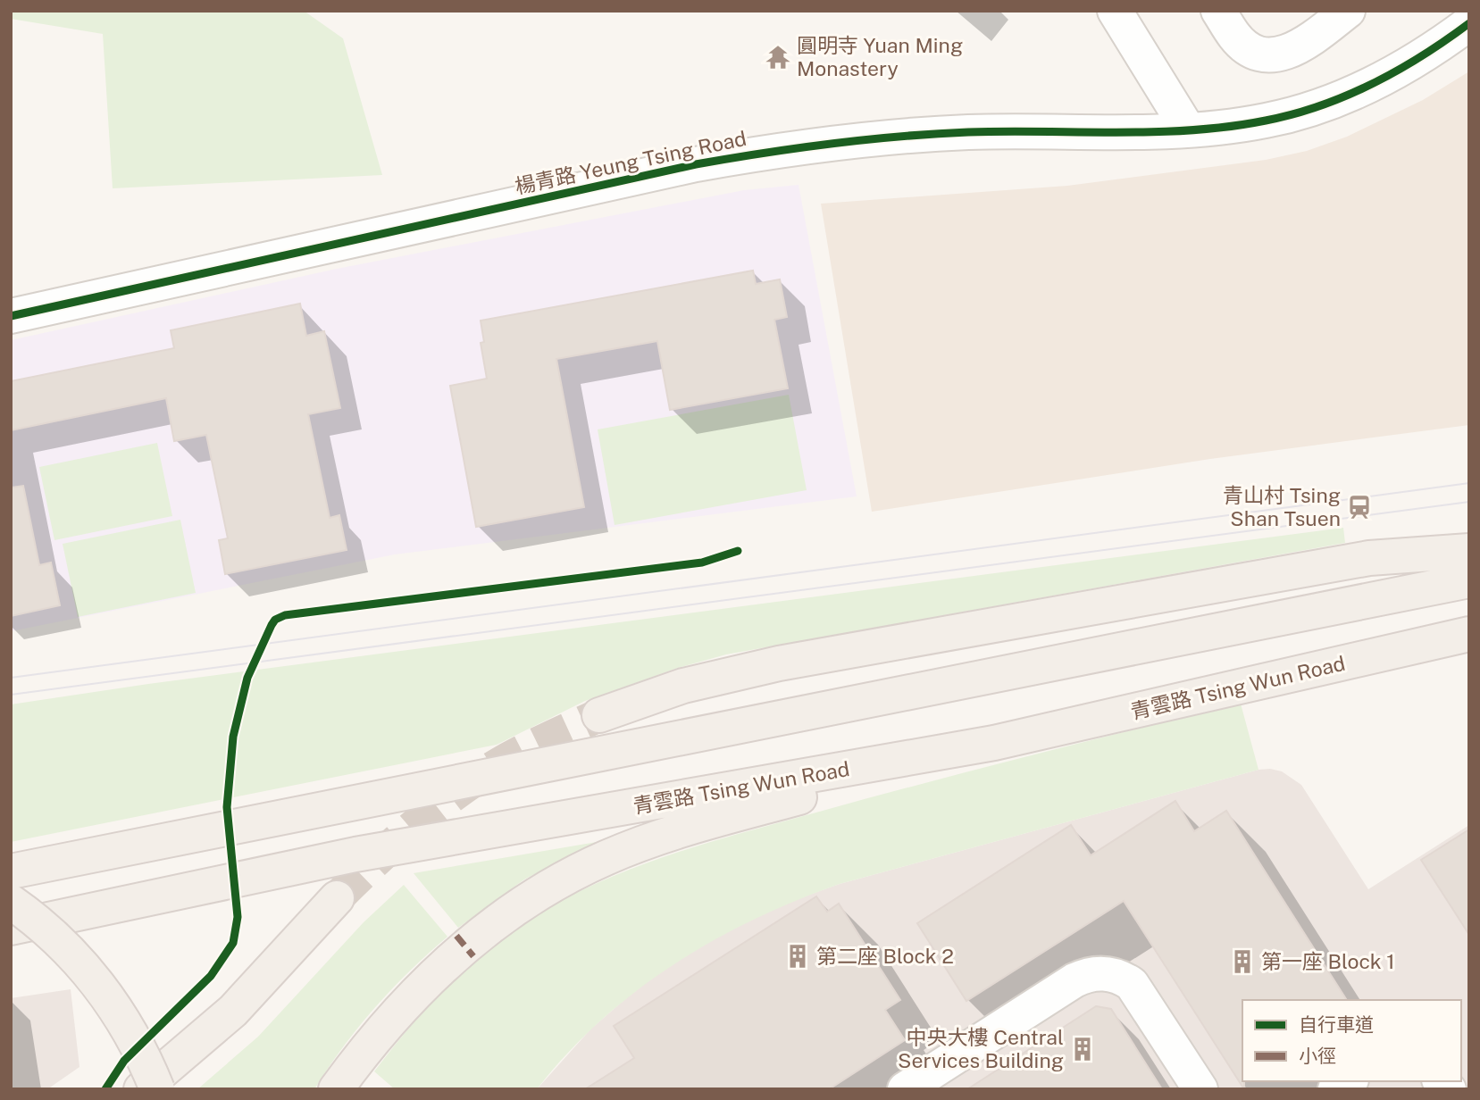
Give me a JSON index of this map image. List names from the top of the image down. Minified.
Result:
{"streets":{"main road":["青雲路 Tsing Wun Road"],"street":["楊青路 Yeung Tsing Road"]},"places":{"temple":["圓明寺 Yuan Ming Monastery"],"station":["青山村 Tsing Shan Tsuen"],"building":["第二座 Block 2","第一座 Block 1","中央大樓 Central Services Building"]},"legend":["自行車道","小徑"]}
